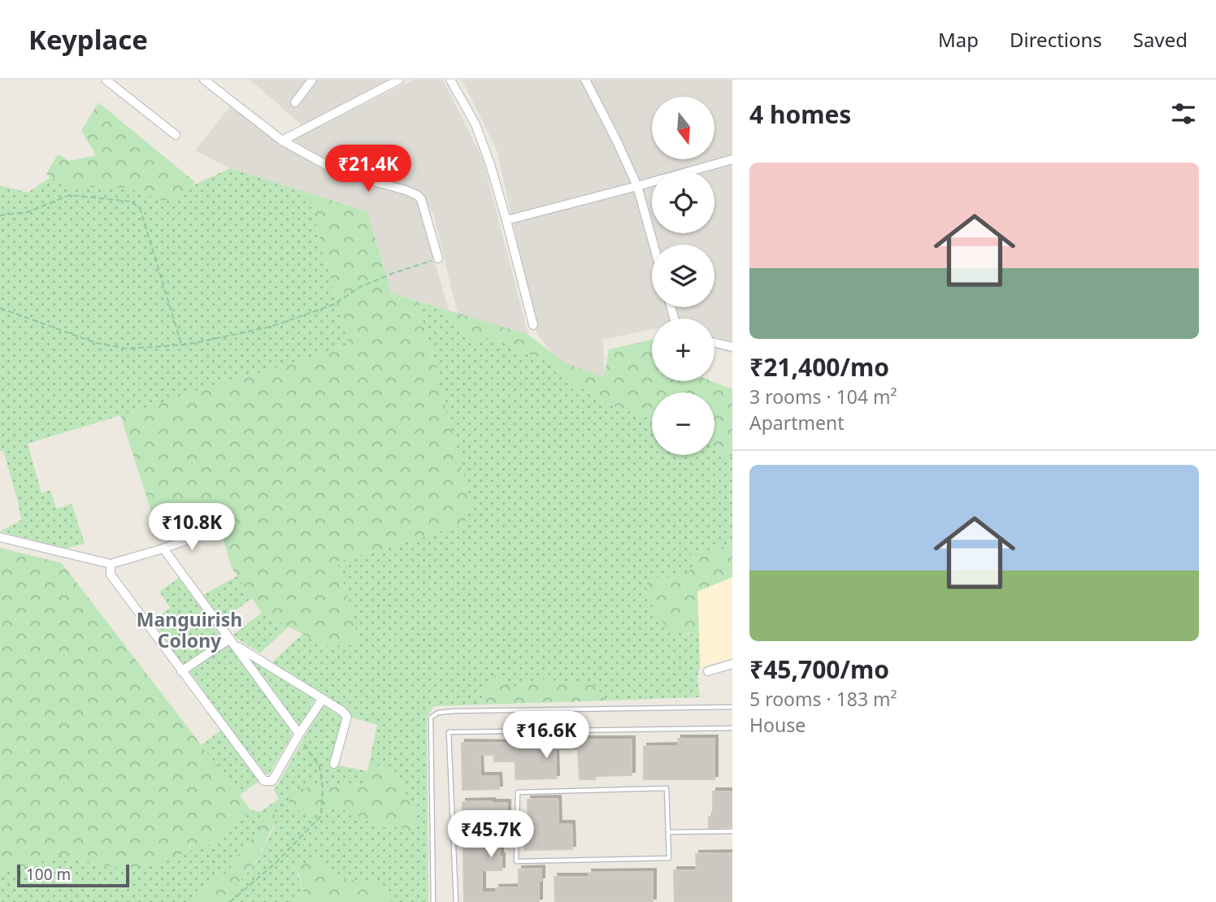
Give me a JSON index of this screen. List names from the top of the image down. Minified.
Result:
{"districts":["Manguirish Colony"],"scale_bar":"100 m","north":"bottom","page":{"header":"Keyplace","nav":["Map","Directions","Saved"],"heading":"4 homes","map_buttons":["+","−"],"price":["₹21.4K","₹10.8K","₹16.6K","₹45.7K"],"list":[{"name":"₹21,400/mo","note":"3 rooms · 104 m² · Apartment"},{"name":"₹45,700/mo","note":"5 rooms · 183 m² · House"}],"scale":"100 m"}}
